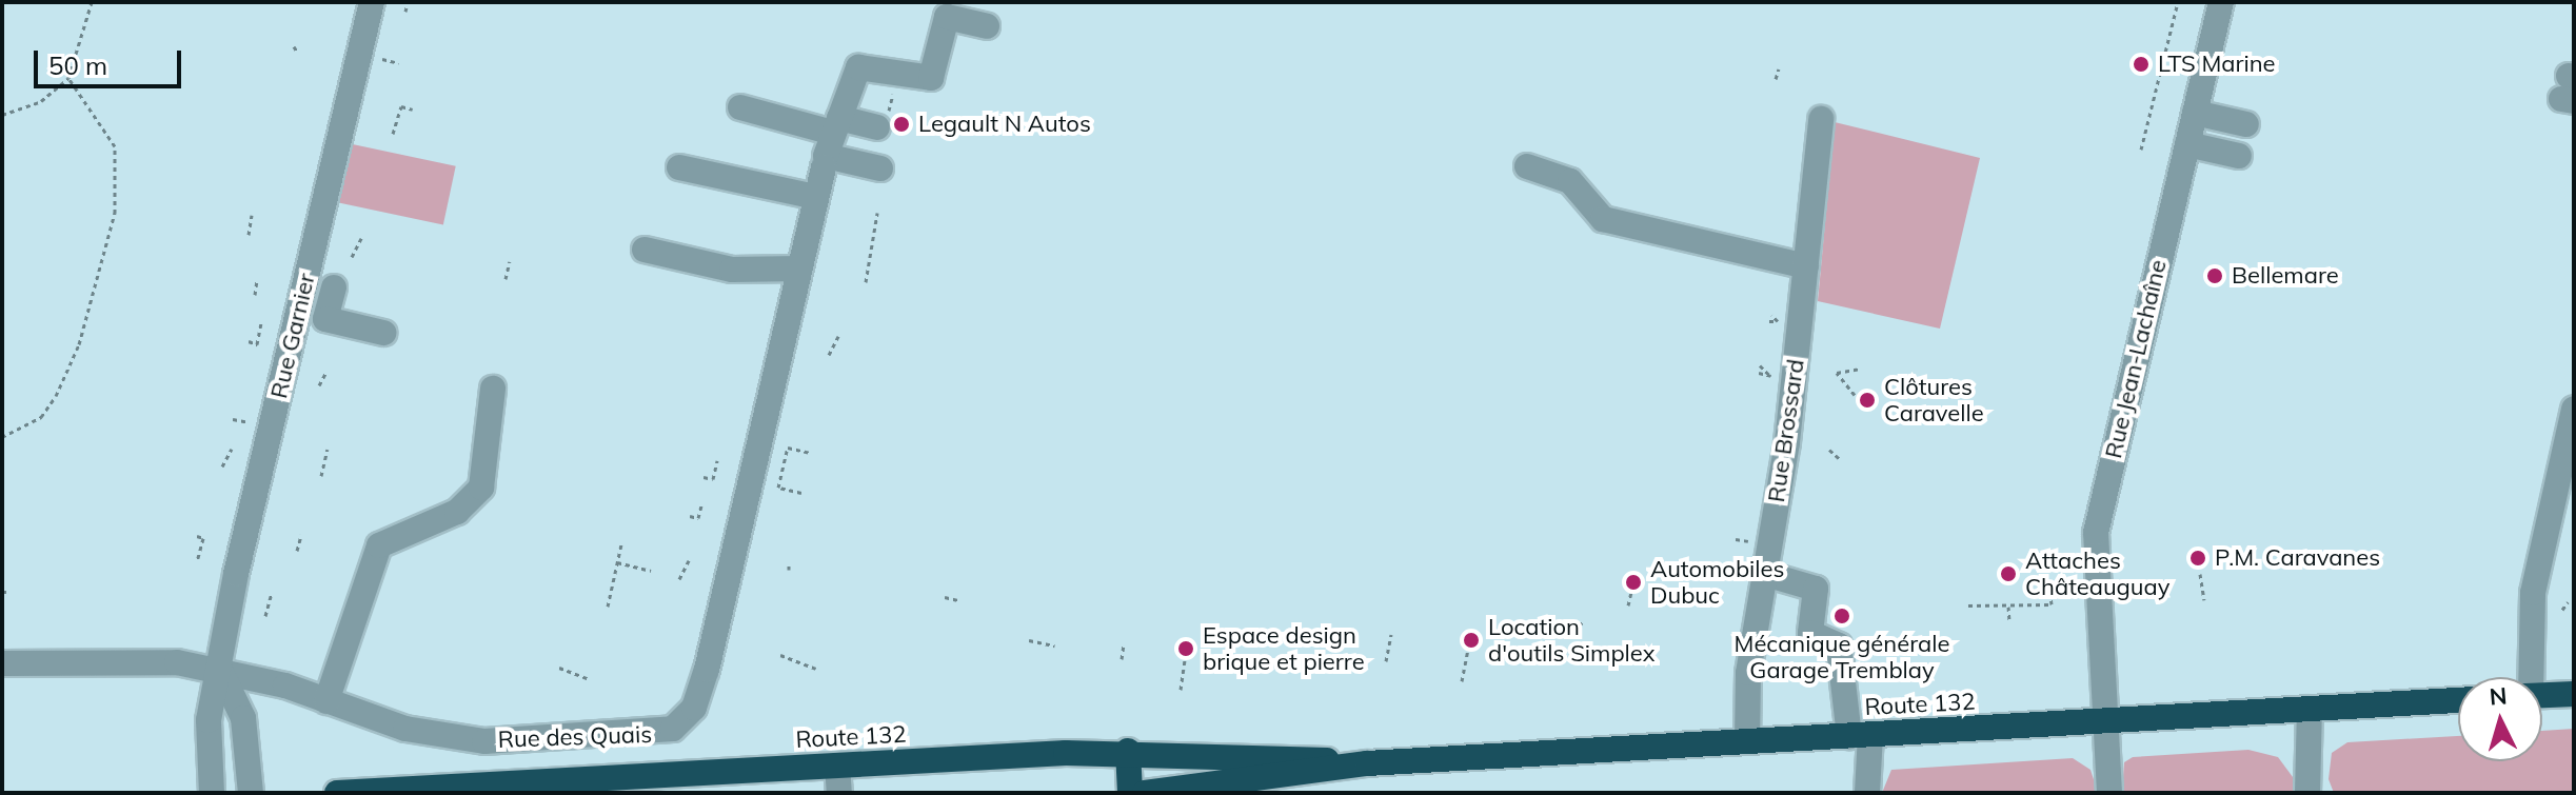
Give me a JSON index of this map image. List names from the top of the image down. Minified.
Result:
{"streets":{"highway":["Route 132"],"street":["Rue Garnier","Rue Jean-Lachaîne","Rue Brossard","Rue des Quais"]},"crossings":[["Rue Garnier","Rue des Quais"],["Rue Jean-Lachaîne","Route 132"],["Rue Brossard","Route 132"]],"places":["LTS Marine","Legault N Autos","Bellemare","Clôtures Caravelle","P.M. Caravanes","Attaches Châteauguay","Automobiles Dubuc","Mécanique générale Garage Tremblay","Location d'outils Simplex","Espace design brique et pierre"],"scale_bar":"50 m","north":"top"}
